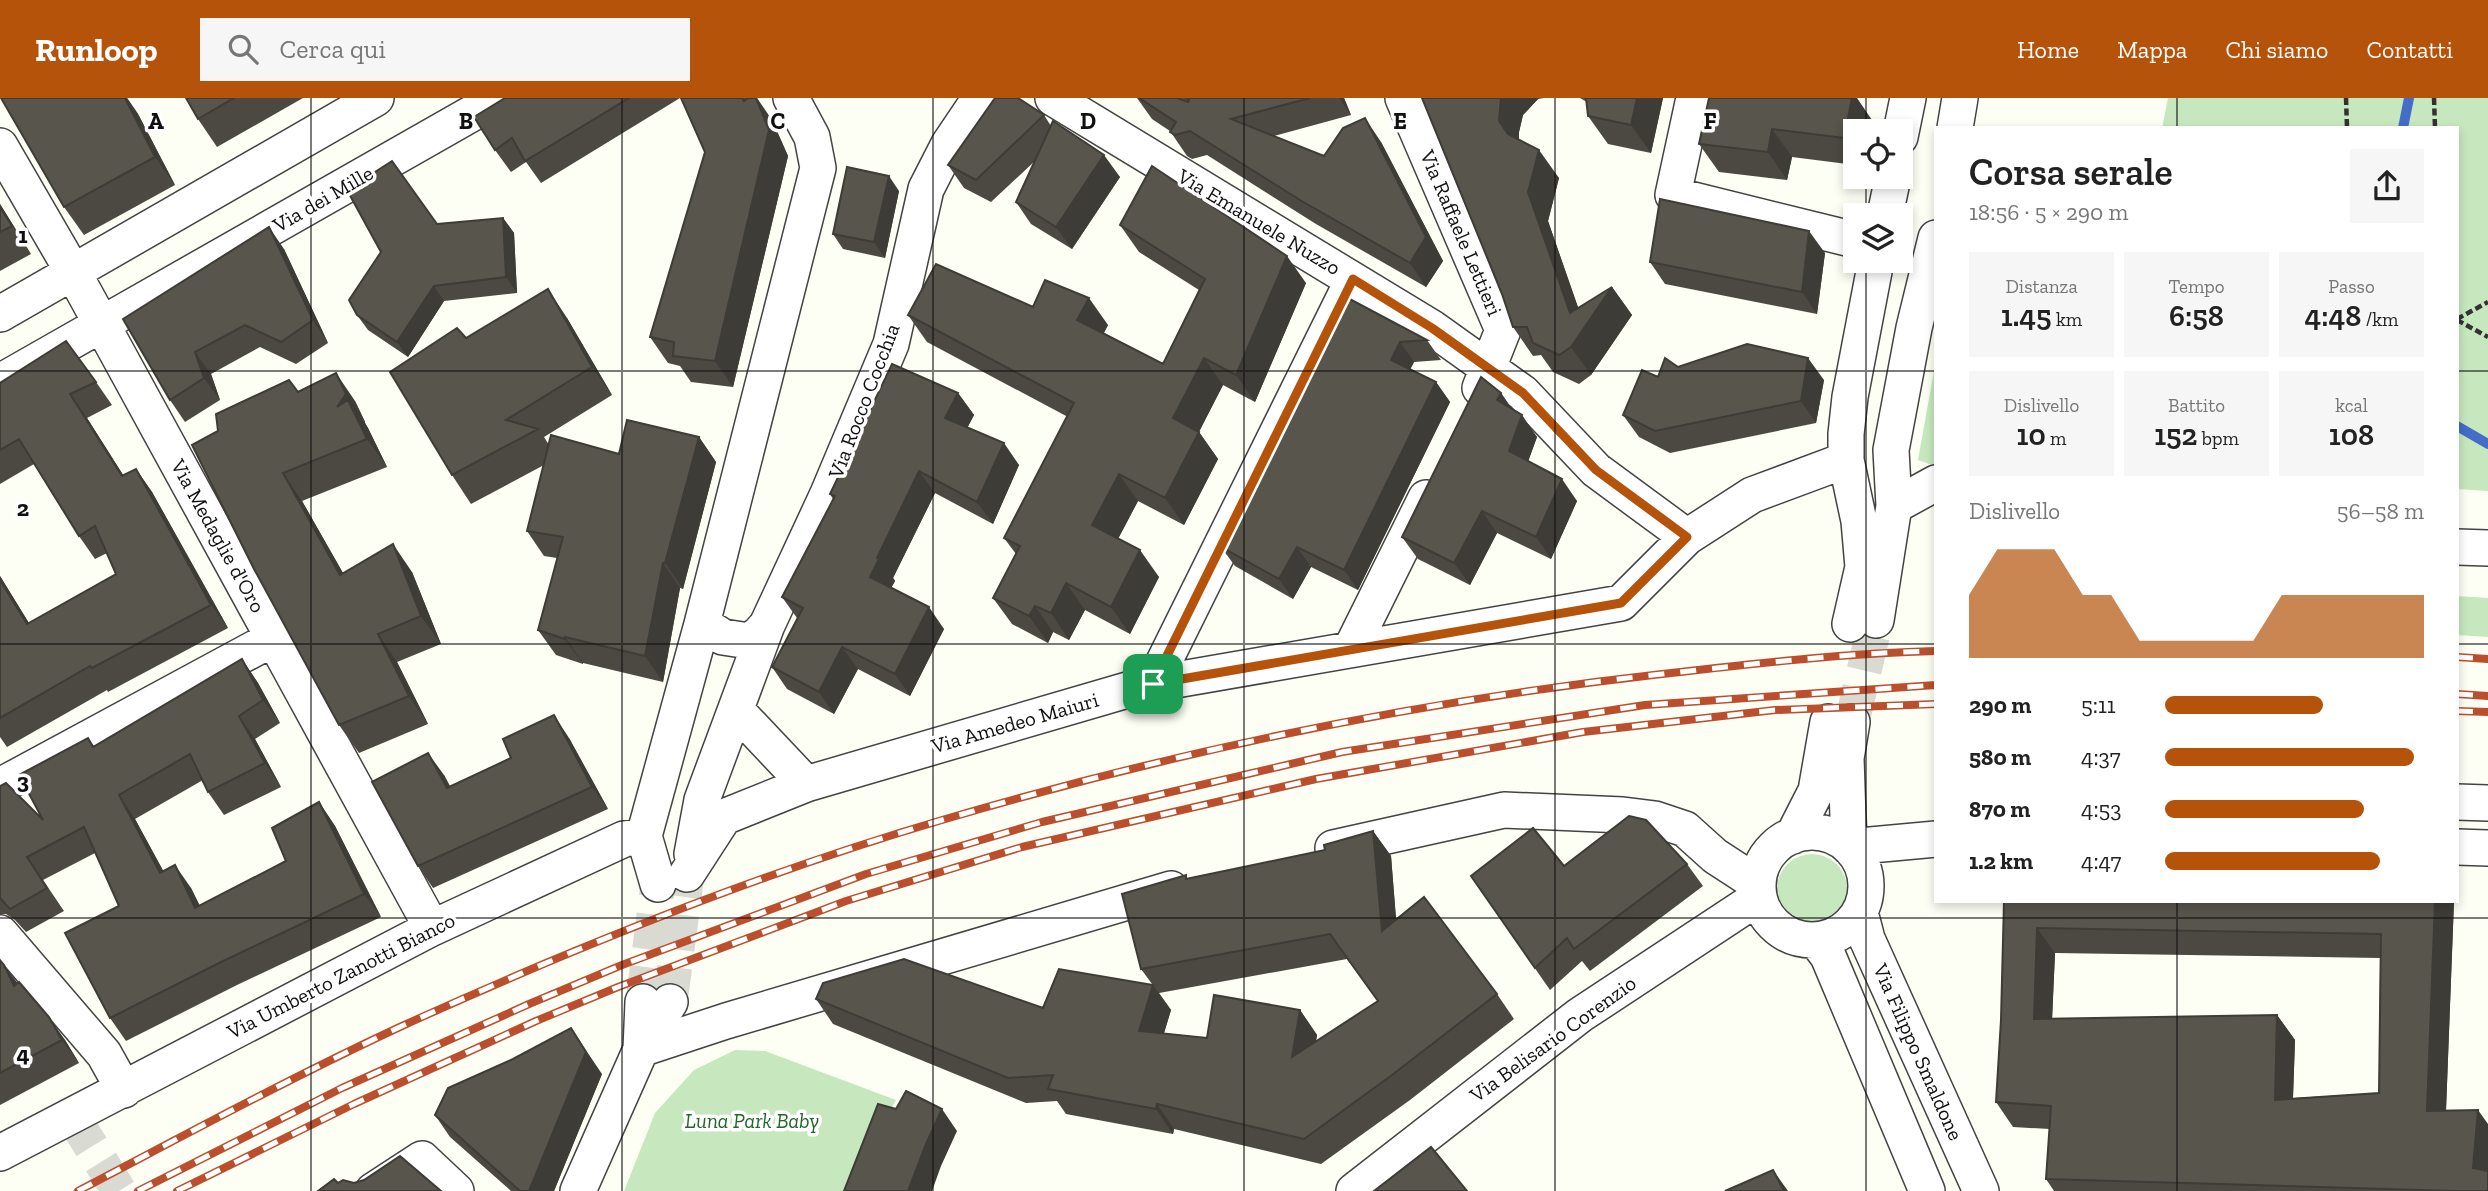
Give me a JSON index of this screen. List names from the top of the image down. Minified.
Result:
{"streets":{"street":["Via dei Mille","Via Emanuele Nuzzo","Via Raffaele Lettieri","Via Rocco Cocchia","Via Medaglie d'Oro","Via Amedeo Maiuri","Via Umberto Zanotti Bianco","Via Belisario Corenzio","Via Filippo Smaldone"]},"crossings":[["Via dei Mille","Via Medaglie d'Oro"],["Via Emanuele Nuzzo","Via Raffaele Lettieri"],["Via Emanuele Nuzzo","Via Amedeo Maiuri"],["Via Rocco Cocchia","Via Amedeo Maiuri"],["Via Medaglie d'Oro","Via Umberto Zanotti Bianco"],["Via Belisario Corenzio","Via Filippo Smaldone"]],"parks":["Luna Park Baby"],"page":{"header":"Runloop","search":"Cerca qui","nav":["Home","Mappa","Chi siamo","Contatti"],"heading":["Corsa serale","18:56 · 5 × 290 m"],"stats":[["Distanza","1.45 km"],["Tempo","6:58"],["Passo","4:48 /km"],["Dislivello","10 m"],["Battito","152 bpm"],["kcal","108"]],"chart":["Dislivello","56–58 m"],"list":[{"name":"290 m","note":"5:11"},{"name":"580 m","note":"4:37"},{"name":"870 m","note":"4:53"},{"name":"1.2 km","note":"4:47"}]},"grid":{"columns":["A","B","C","D","E","F"],"rows":["1","2","3","4"]}}
